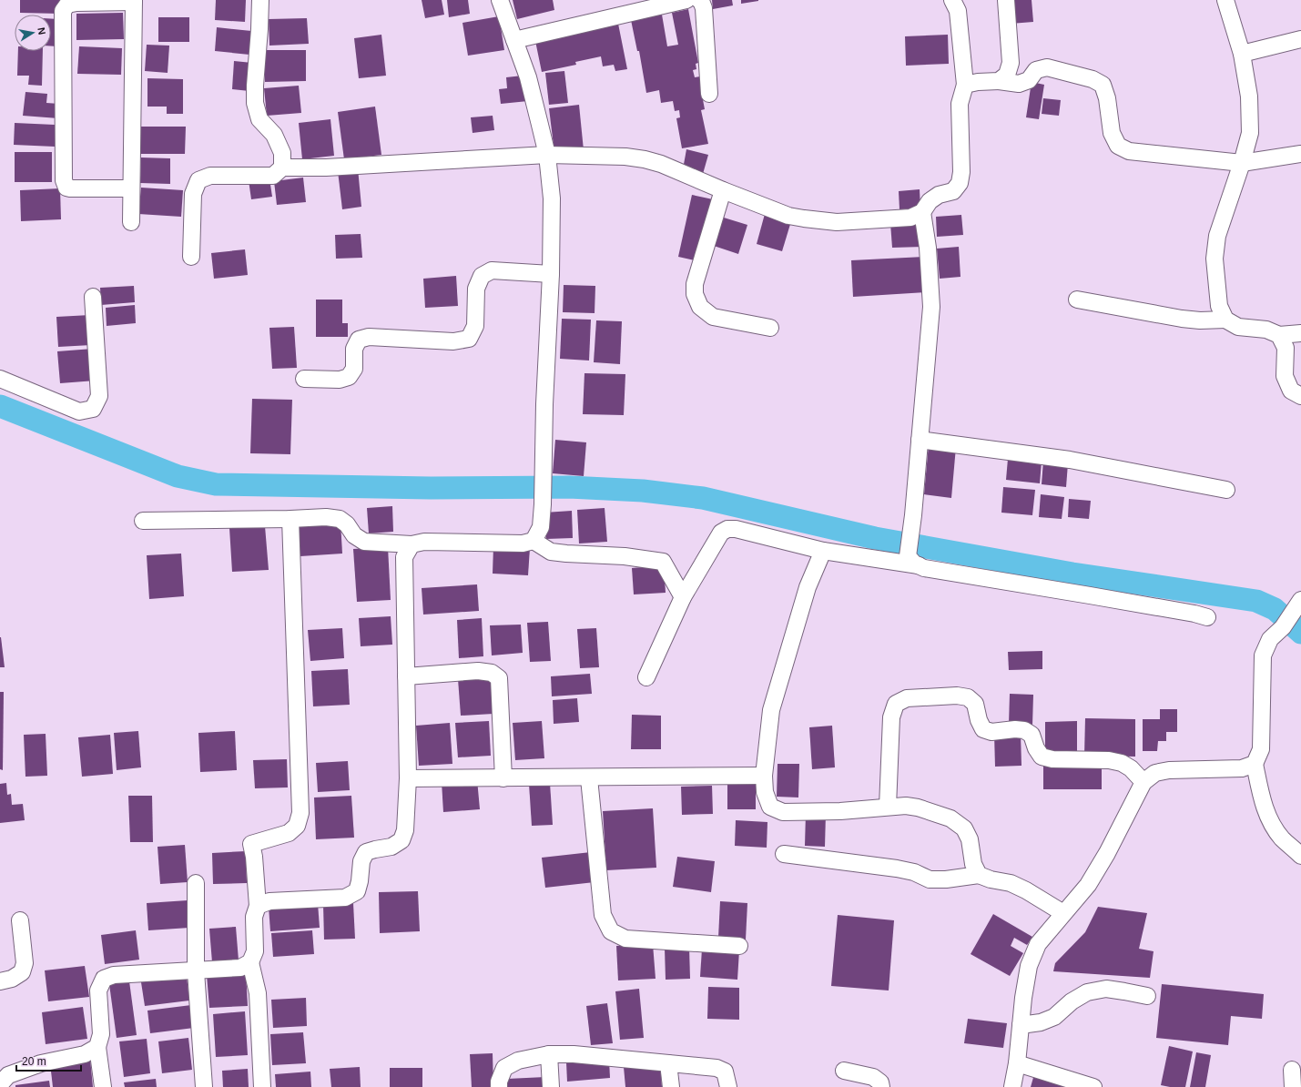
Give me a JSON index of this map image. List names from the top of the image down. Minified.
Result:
{"scale_bar":"20 m","north":"right"}
